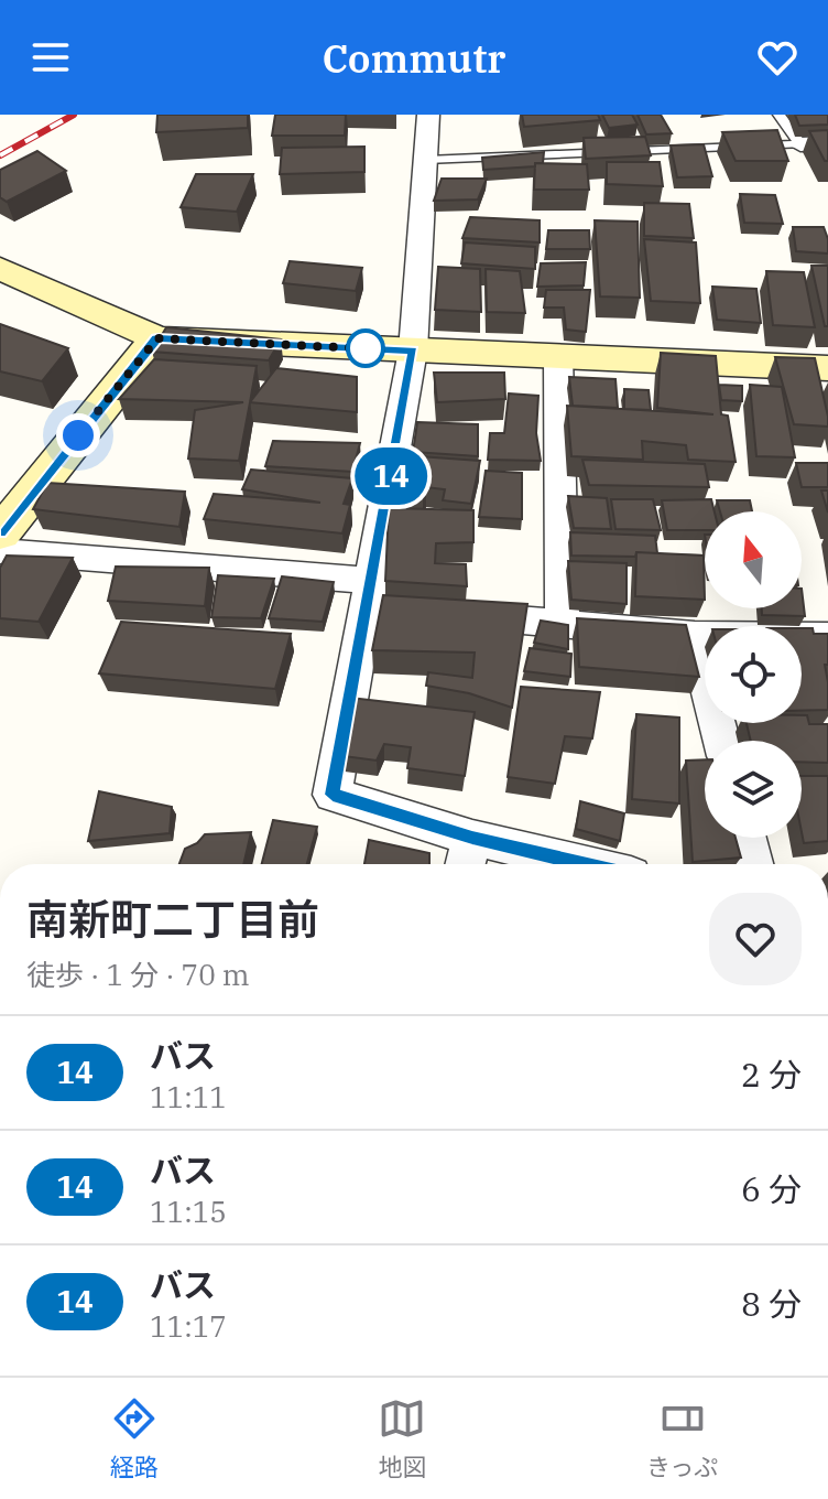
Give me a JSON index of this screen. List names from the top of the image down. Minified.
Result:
{"lines":["bus line 14"],"north":"top","page":{"header":"Commutr","on_map":"14","heading":["南新町二丁目前","徒歩 · 1 分 · 70 m"],"list":[{"mark":"14","name":"バス","note":"11:11","value":"2 分"},{"mark":"14","name":"バス","note":"11:15","value":"6 分"},{"mark":"14","name":"バス","note":"11:17","value":"8 分"}],"tabs":["経路","地図","きっぷ"]}}
